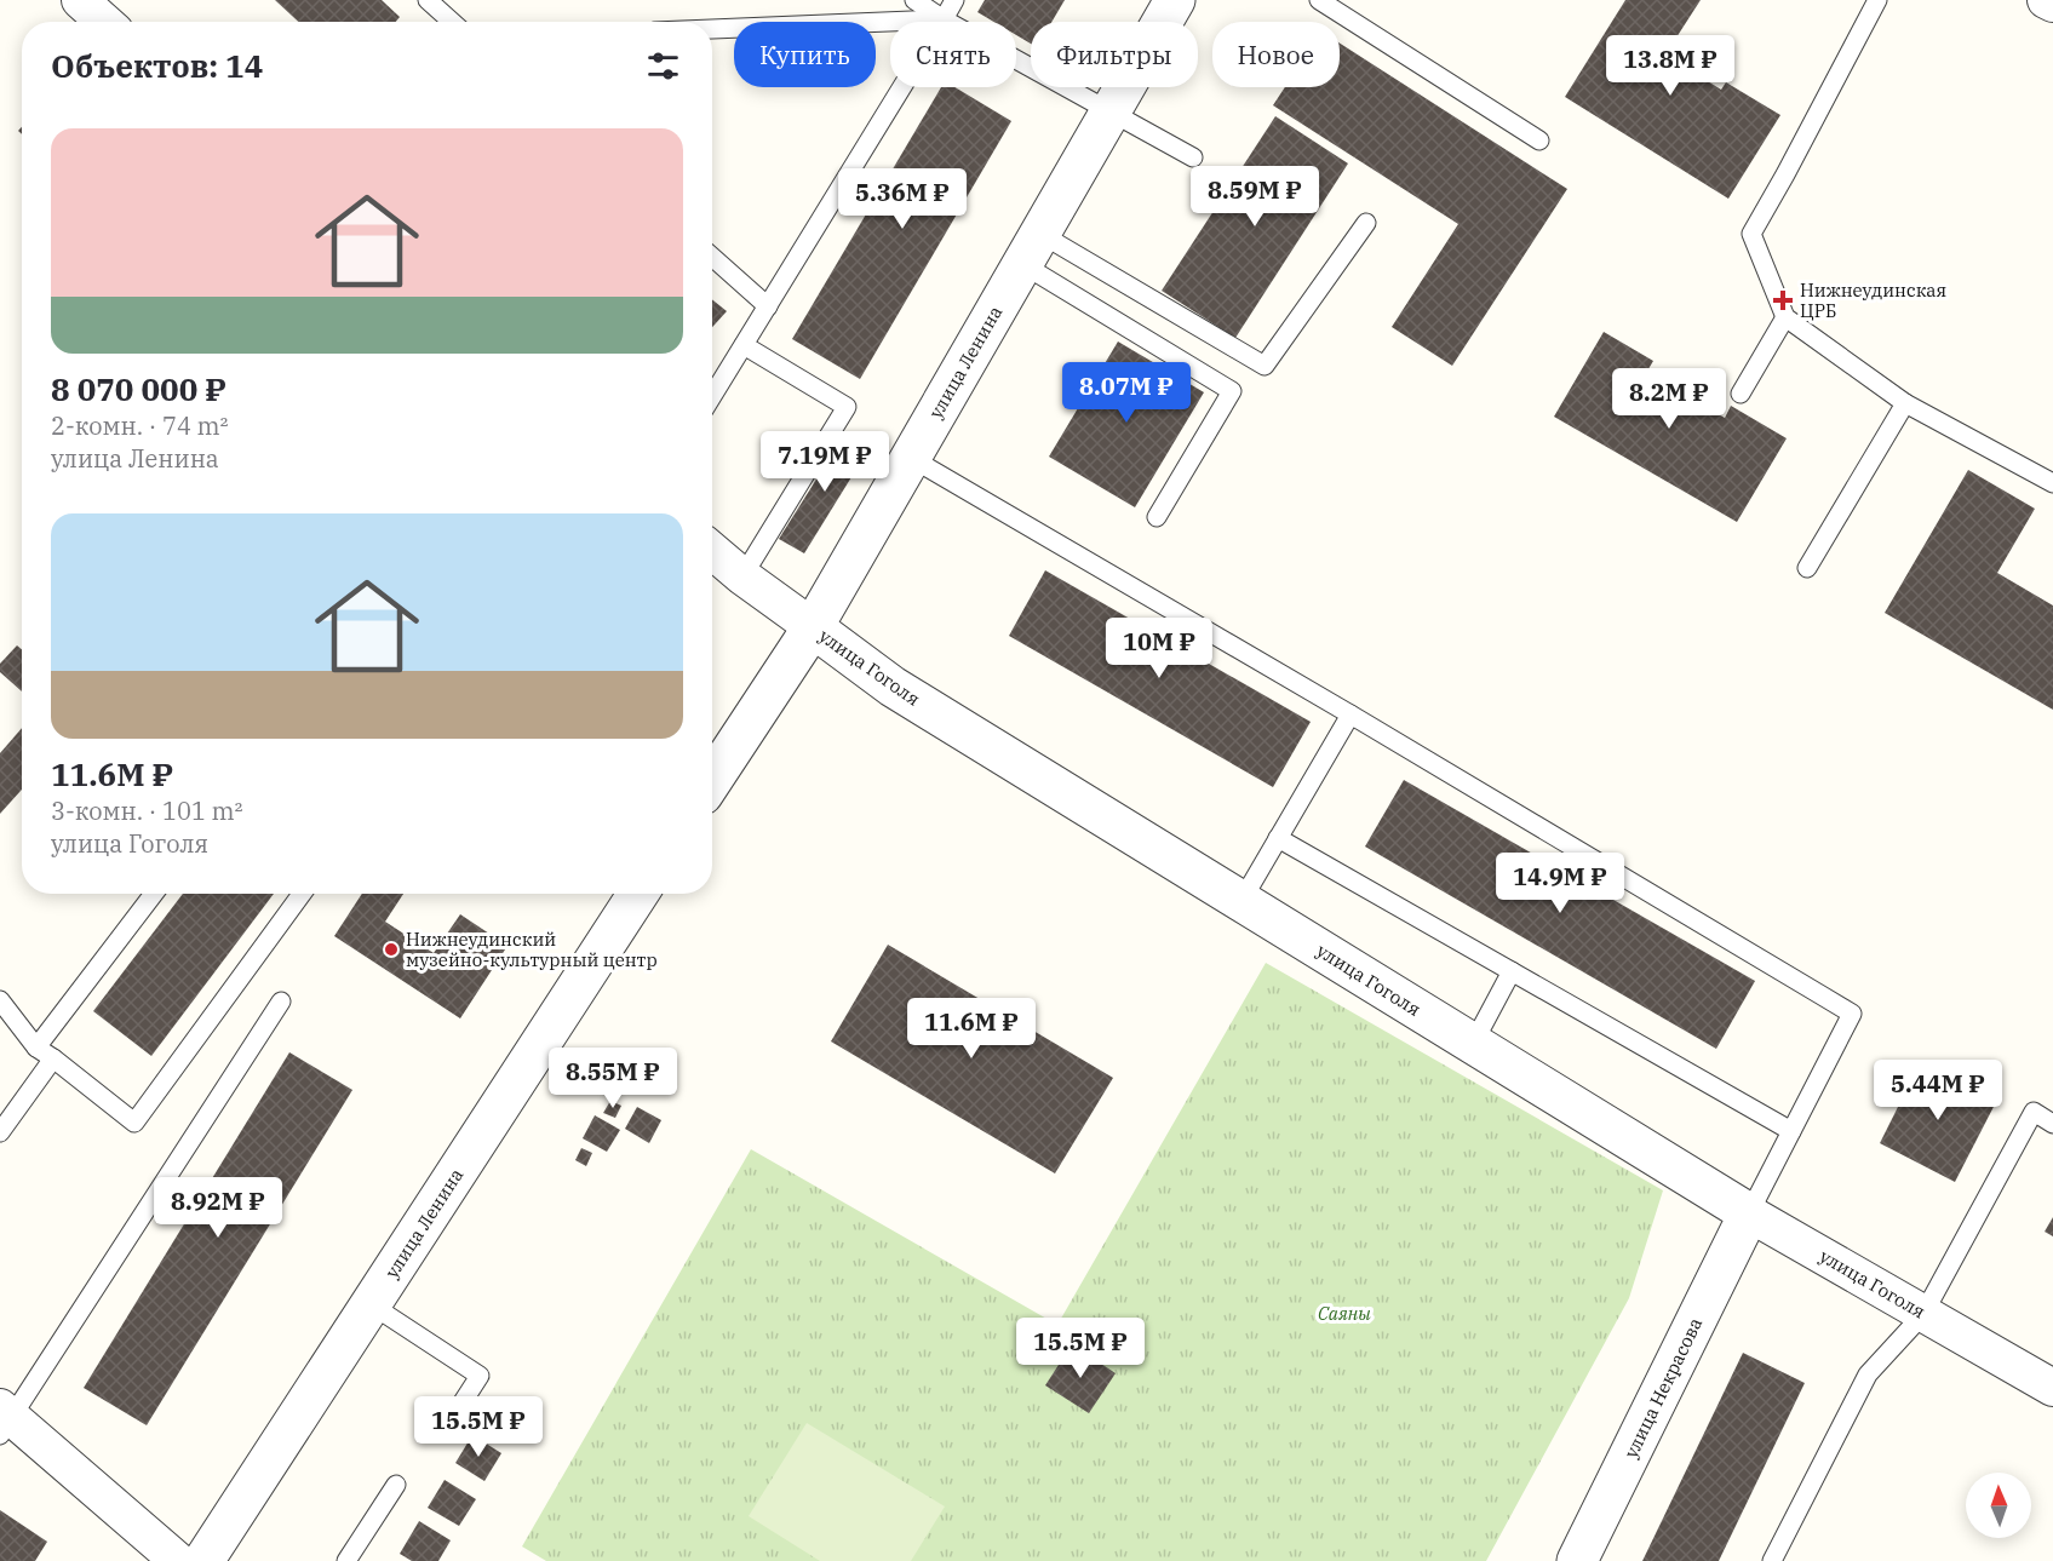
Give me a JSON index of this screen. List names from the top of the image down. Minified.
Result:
{"streets":{"street":["улица Ленина","улица Гоголя","улица Некрасова"]},"crossings":[["улица Ленина","улица Гоголя"],["улица Гоголя","улица Некрасова"]],"parks":["Саяны"],"places":{"health":["Нижнеудинская ЦРБ"],"other":["Нижнеудинский музейно-культурный центр"]},"north":"top","page":{"chip":["Купить","Снять","Фильтры","Новое"],"heading":"Объектов: 14","price":["13.8M ₽","8.59M ₽","5.36M ₽","8.07M ₽","8.2M ₽","7.19M ₽","10M ₽","14.9M ₽","11.6M ₽","8.55M ₽","5.44M ₽","8.92M ₽","15.5M ₽","15.5M ₽"],"list":[{"name":"8 070 000 ₽","note":"2-комн. · 74 m² · улица Ленина"},{"name":"11.6M ₽","note":"3-комн. · 101 m² · улица Гоголя"}]}}
